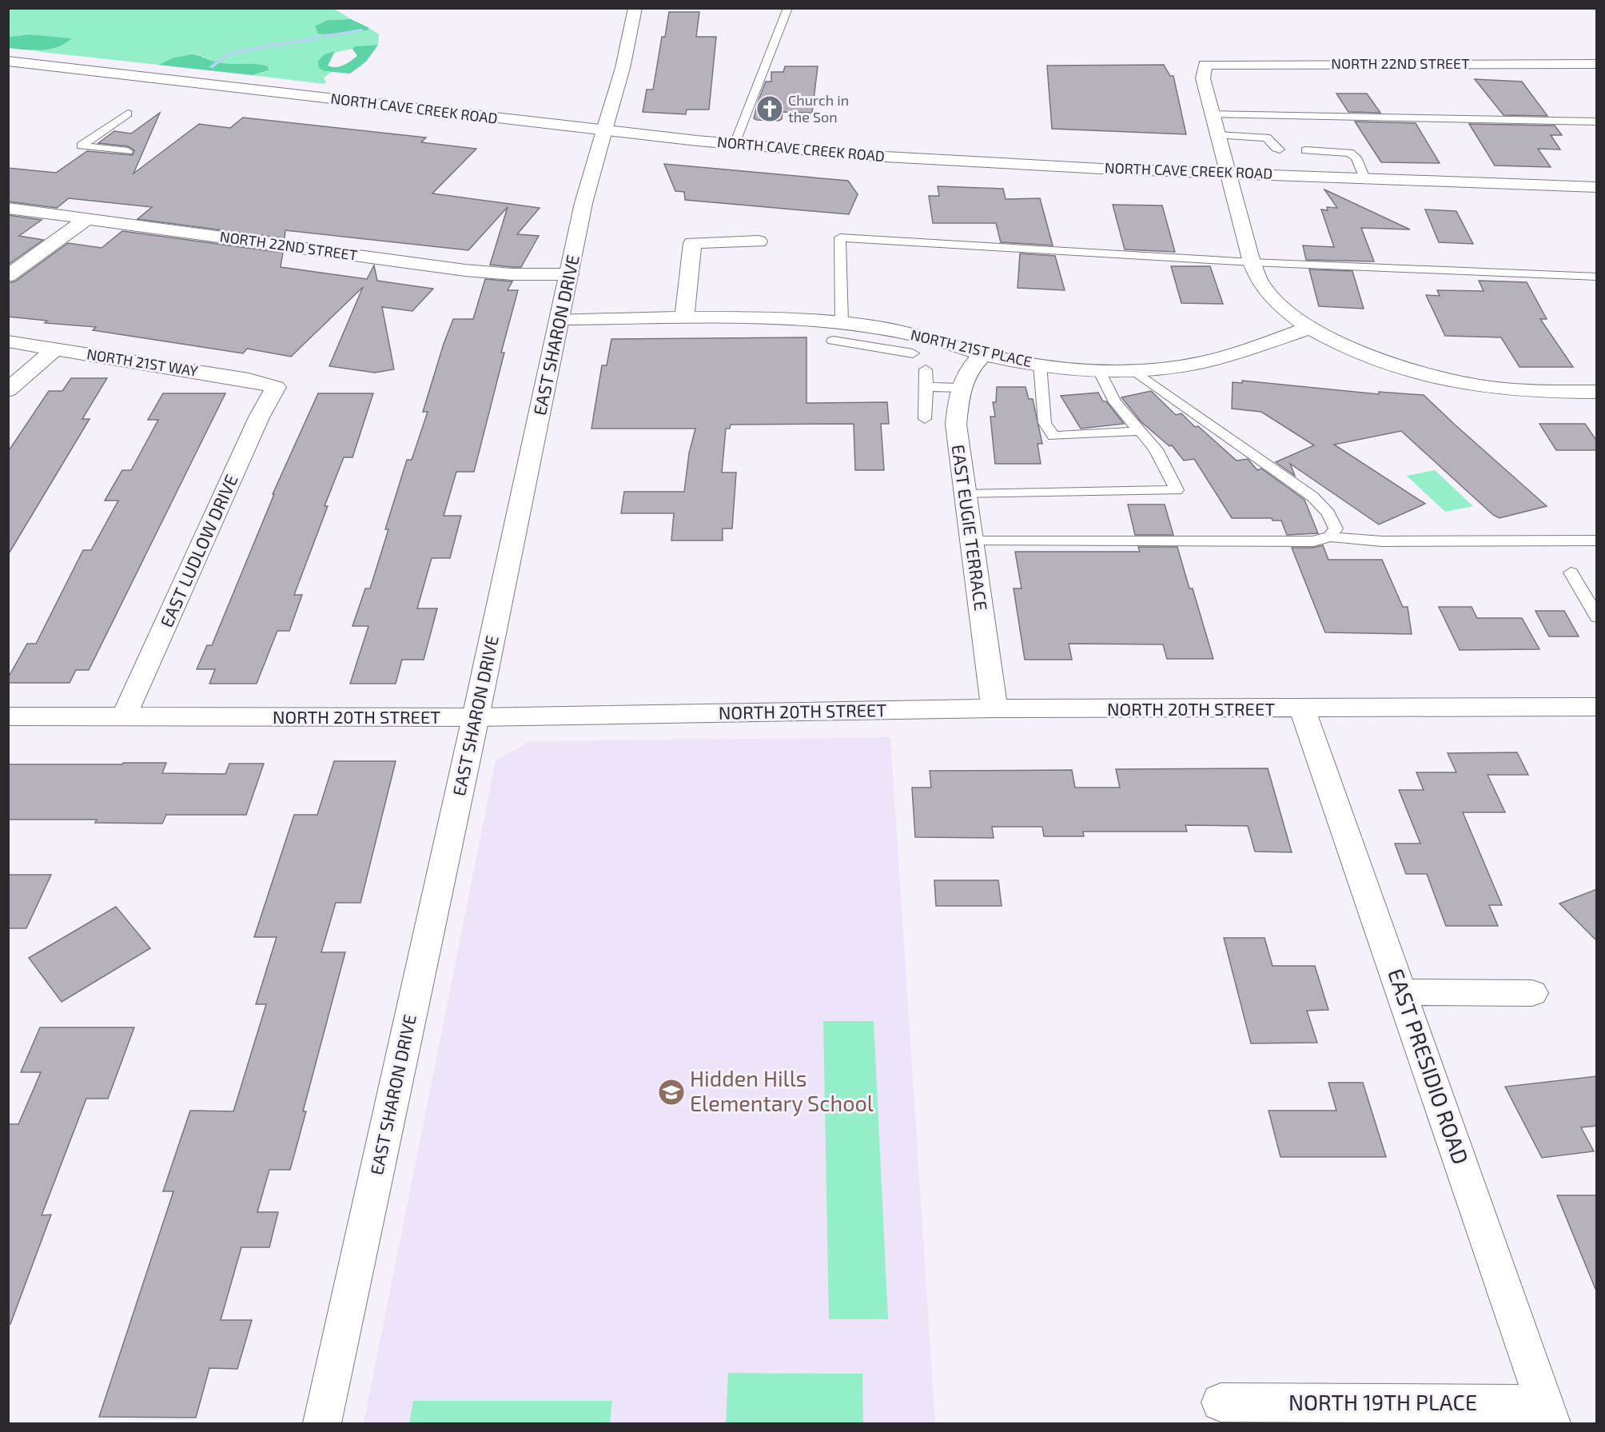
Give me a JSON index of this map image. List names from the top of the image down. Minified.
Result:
{"streets":{"street":["NORTH 22ND STREET","NORTH CAVE CREEK ROAD","EAST SHARON DRIVE","NORTH 21ST PLACE","NORTH 21ST WAY","EAST EUGIE TERRACE","EAST LUDLOW DRIVE","NORTH 20TH STREET","EAST PRESIDIO ROAD","NORTH 19TH PLACE"]},"crossings":[["NORTH 22ND STREET","EAST SHARON DRIVE"],["NORTH CAVE CREEK ROAD","EAST SHARON DRIVE"],["EAST SHARON DRIVE","NORTH 21ST PLACE"],["EAST SHARON DRIVE","NORTH 20TH STREET"],["NORTH 21ST PLACE","EAST EUGIE TERRACE"],["NORTH 21ST WAY","EAST LUDLOW DRIVE"],["EAST EUGIE TERRACE","NORTH 20TH STREET"],["EAST LUDLOW DRIVE","NORTH 20TH STREET"],["NORTH 20TH STREET","EAST PRESIDIO ROAD"],["EAST PRESIDIO ROAD","NORTH 19TH PLACE"]],"places":{"church":["Church in the Son"],"school or university":["Hidden Hills Elementary School"]}}
